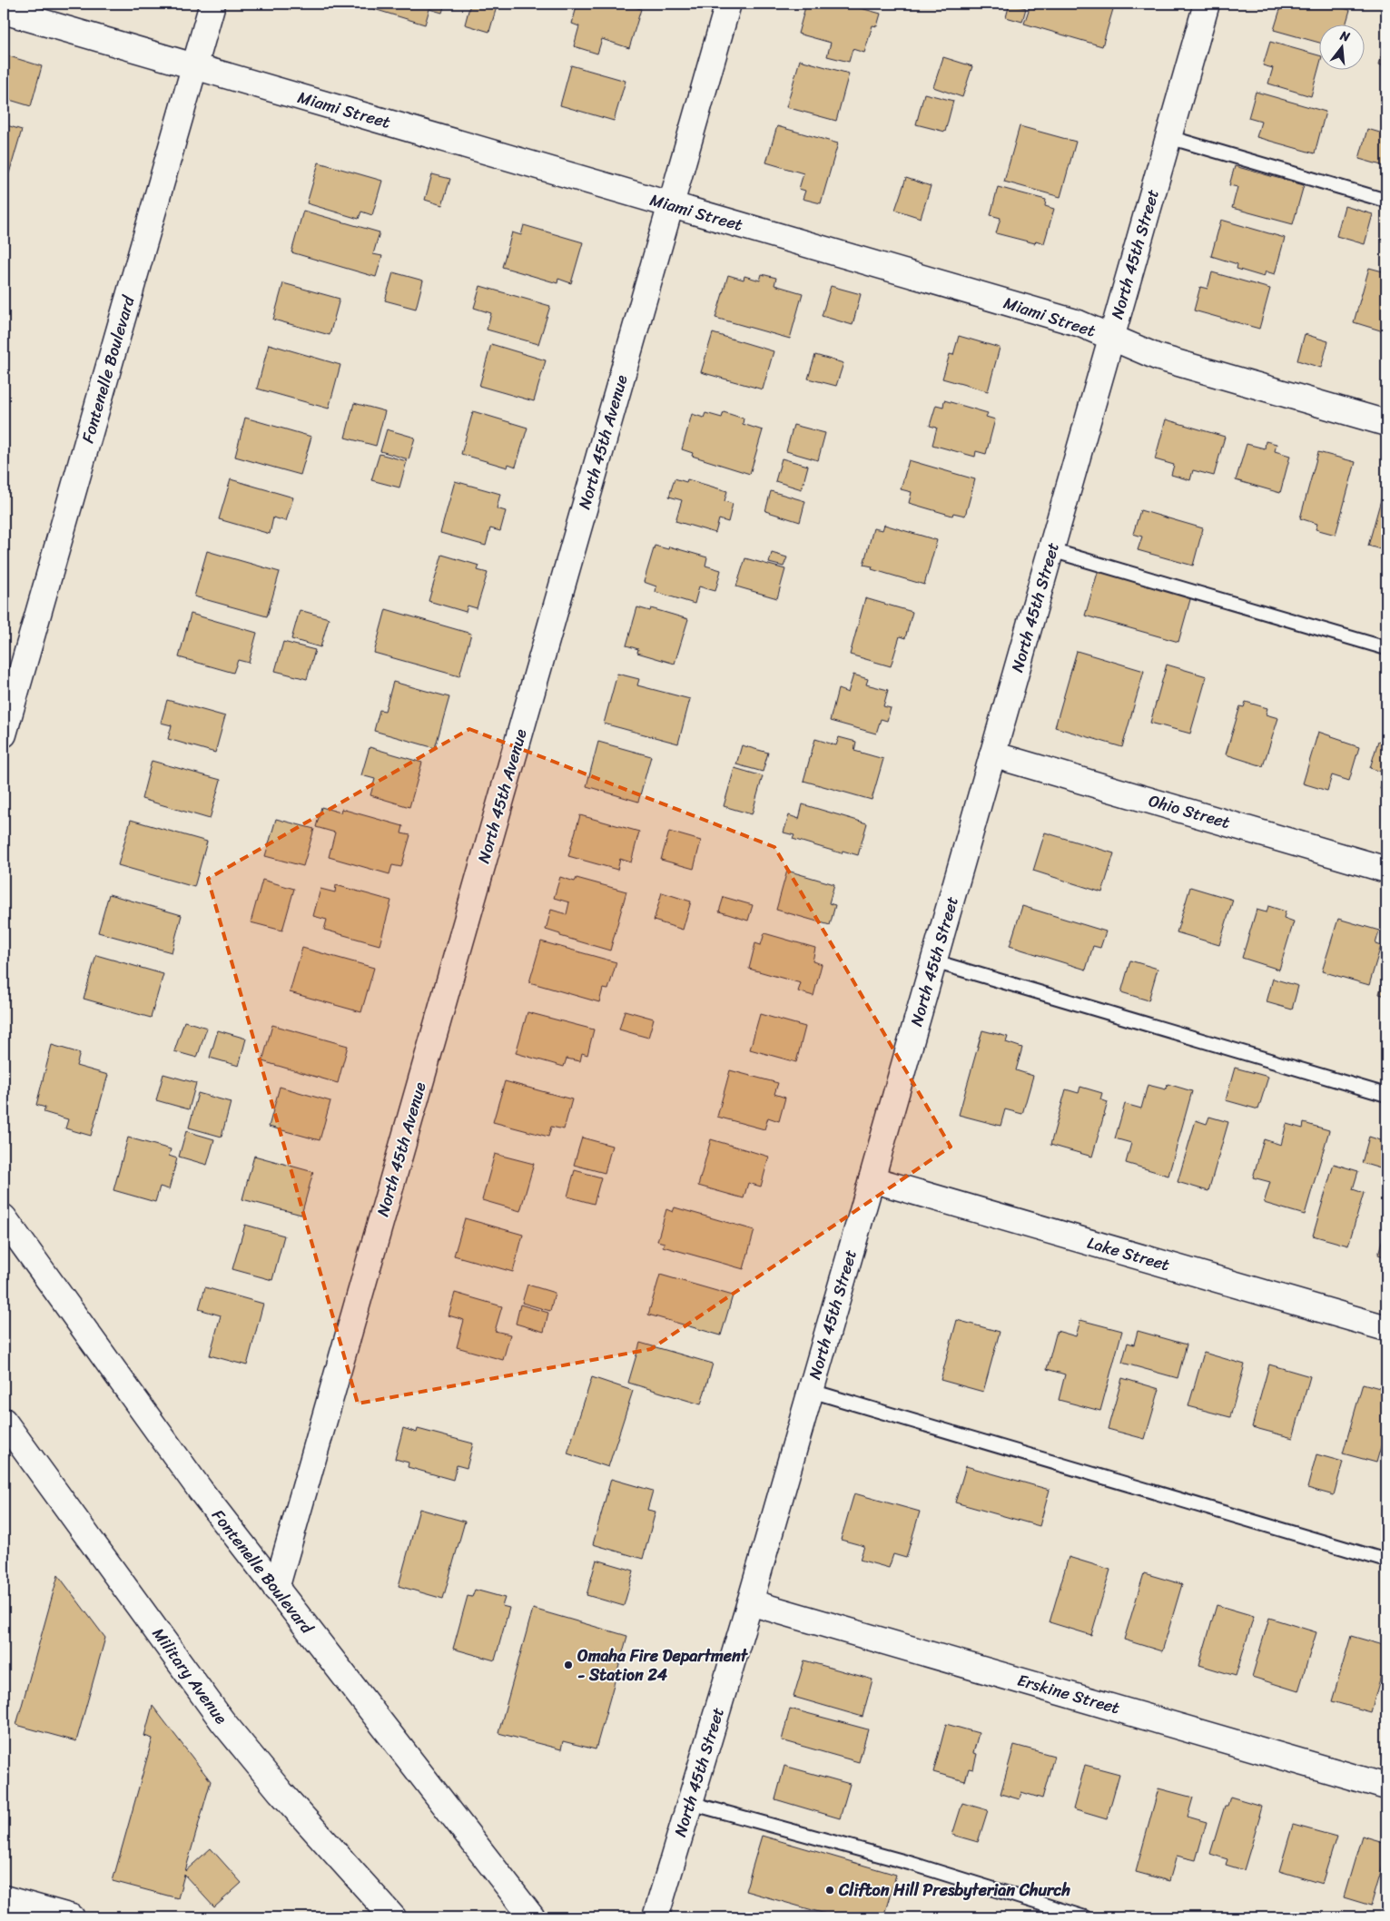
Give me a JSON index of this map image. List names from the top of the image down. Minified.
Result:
{"streets":{"street":["Miami Street","North 45th Street","Fontenelle Boulevard","North 45th Avenue","Ohio Street","Lake Street","Military Avenue","Erskine Street"]},"crossings":[["Miami Street","North 45th Street"],["Miami Street","Fontenelle Boulevard"],["Miami Street","North 45th Avenue"],["North 45th Street","Ohio Street"],["North 45th Street","Lake Street"],["North 45th Street","Erskine Street"],["Fontenelle Boulevard","North 45th Avenue"]],"places":["Omaha Fire Department - Station 24","Clifton Hill Presbyterian Church"],"north":"top"}
